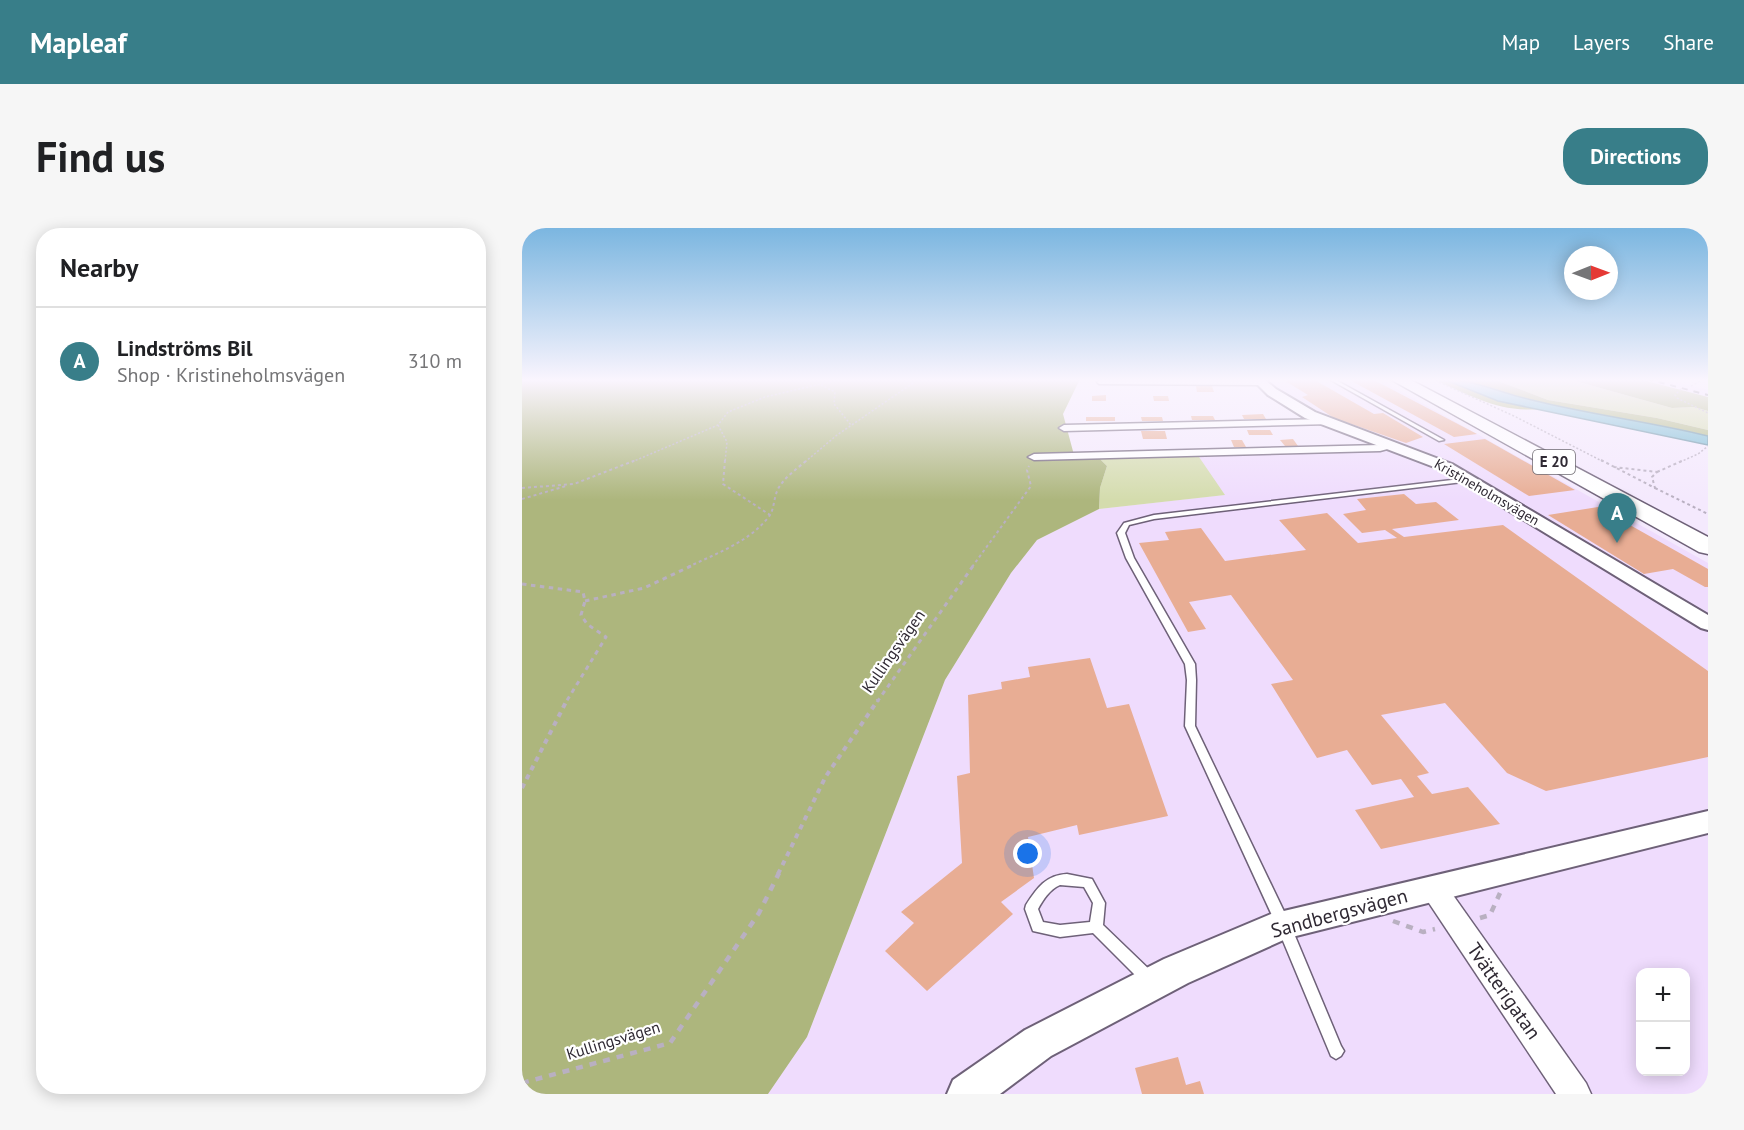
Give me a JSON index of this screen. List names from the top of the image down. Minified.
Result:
{"streets":{"highway":["E 20"],"street":["Kristineholmsvägen","Sandbergsvägen","Tvätterigatan"],"path":["Kullingsvägen"]},"crossings":[["Sandbergsvägen","Tvätterigatan"]],"north":"right","page":{"header":"Mapleaf","nav":["Map","Layers","Share"],"buttons":"Directions","title":"Find us","heading":"Nearby","list":[{"mark":"A","name":"Lindströms Bil","note":"Shop · Kristineholmsvägen","value":"310 m"}],"pins":"A","map_buttons":["+","−"]}}
